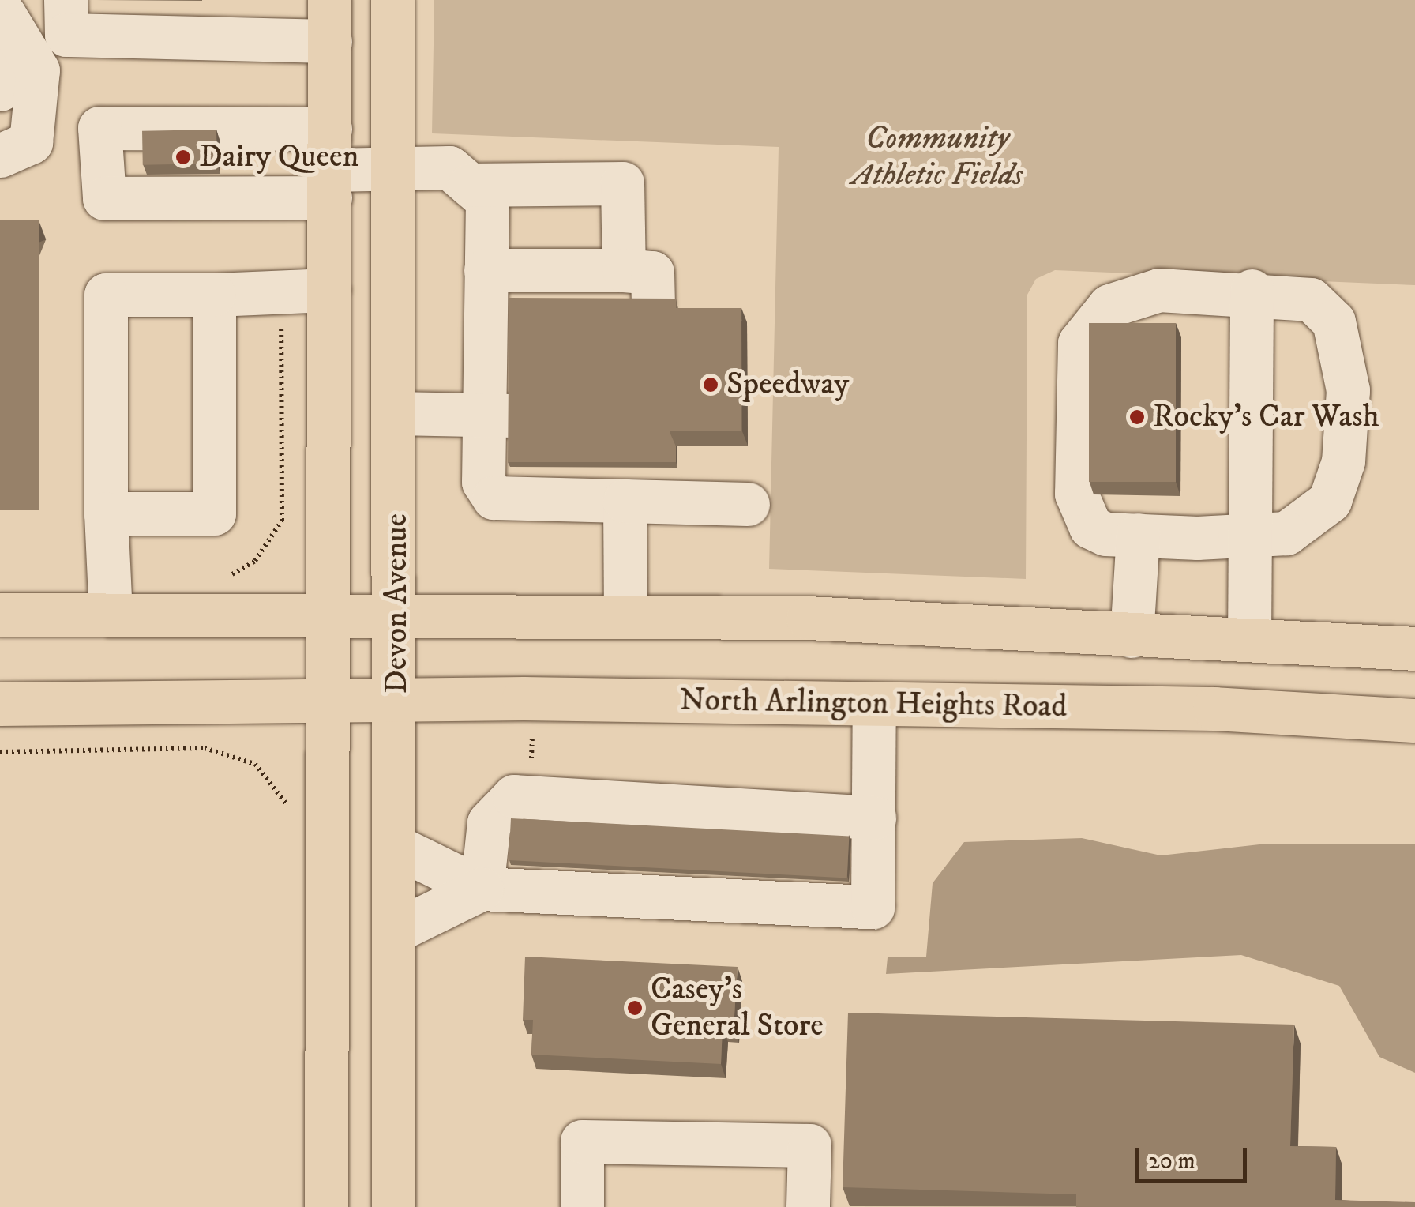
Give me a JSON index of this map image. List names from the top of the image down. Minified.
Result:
{"streets":{"main road":["Devon Avenue","North Arlington Heights Road"]},"crossings":[["Devon Avenue","North Arlington Heights Road"]],"parks":["Community Athletic Fields"],"places":["Dairy Queen","Speedway","Rocky's Car Wash","Casey's General Store"],"scale_bar":"20 m"}
